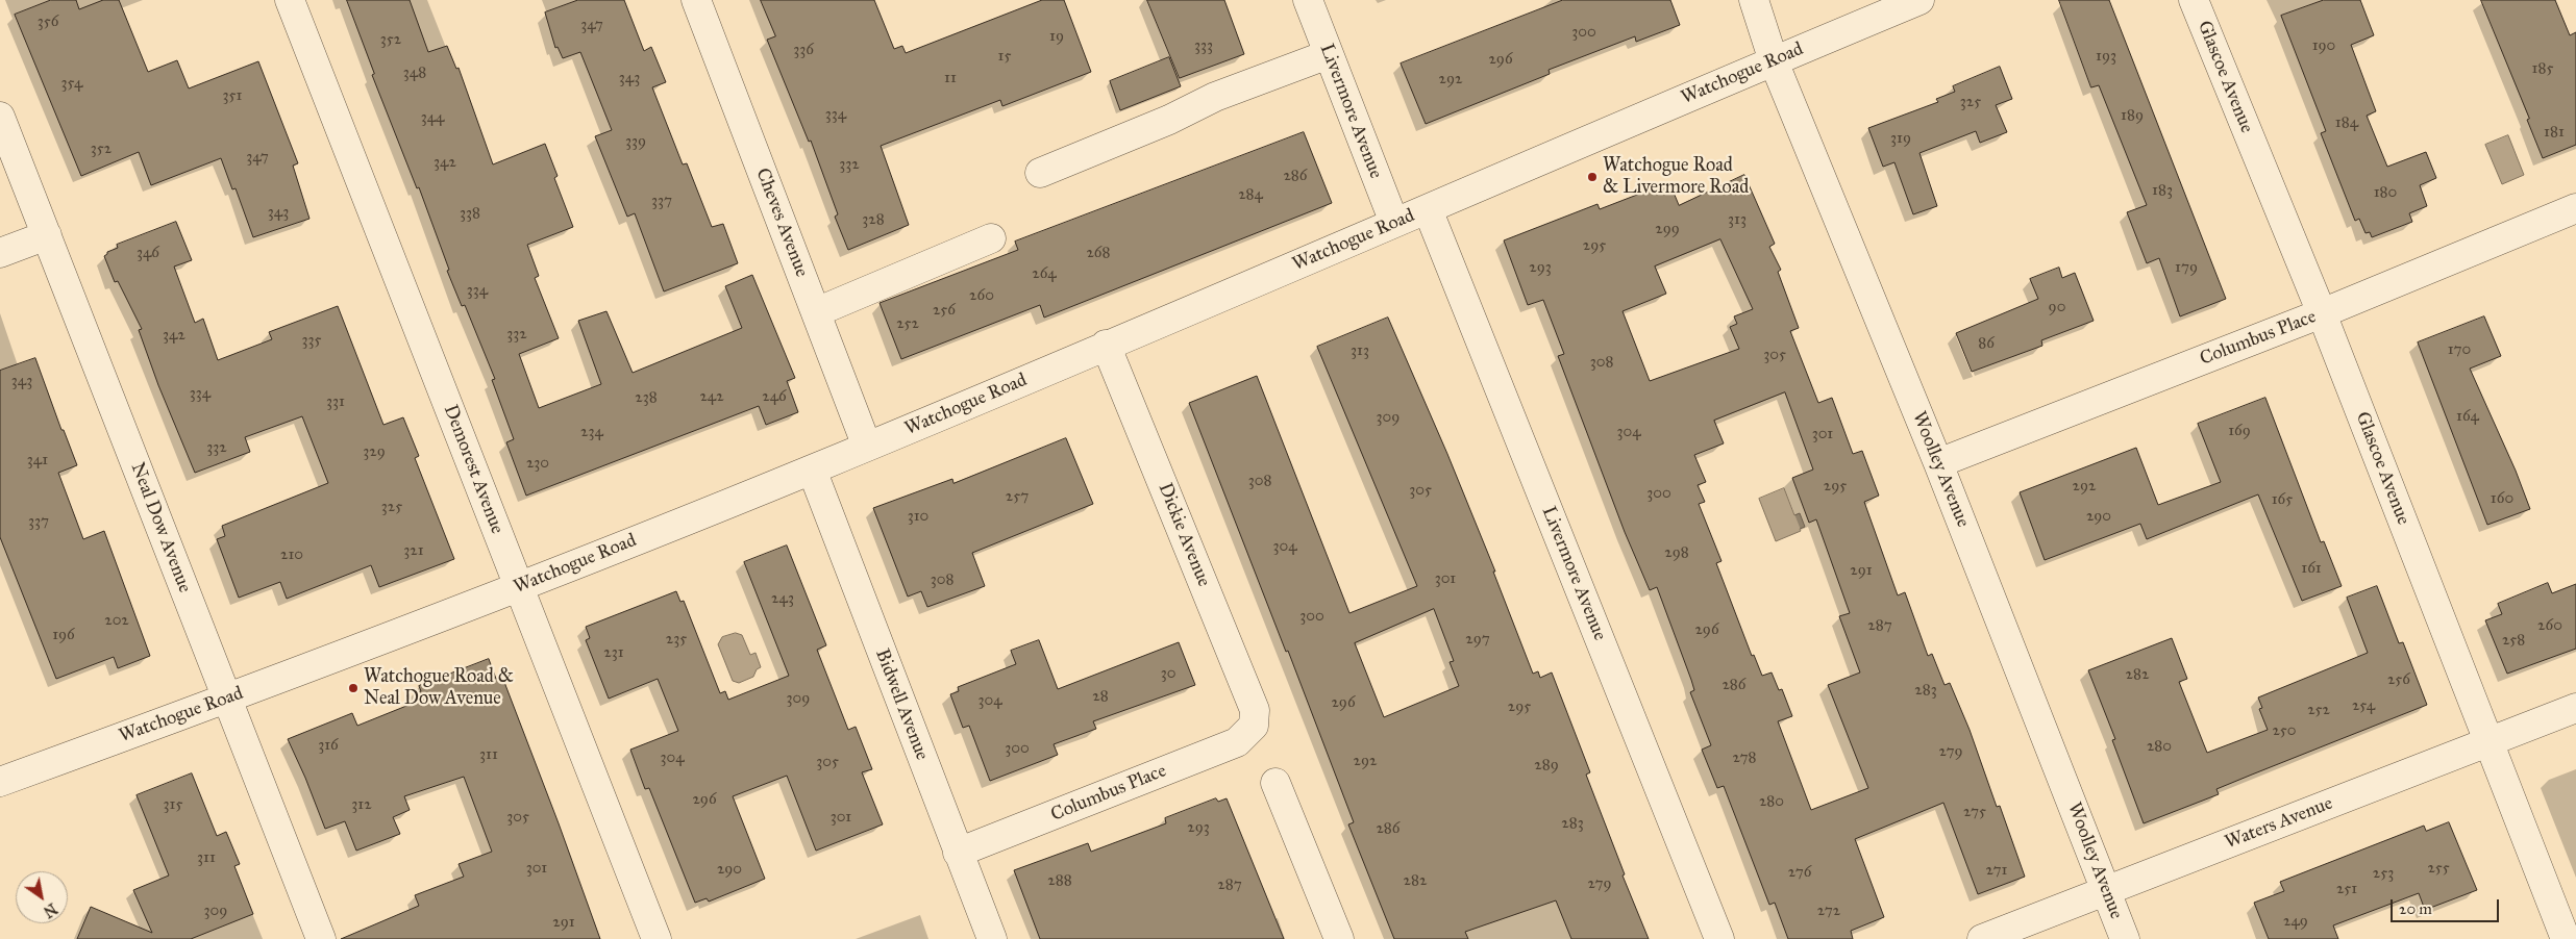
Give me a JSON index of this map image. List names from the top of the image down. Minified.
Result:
{"streets":{"street":["Watchogue Road","Glascoe Avenue","Livermore Avenue","Cheves Avenue","Columbus Place","Demorest Avenue","Woolley Avenue","Neal Dow Avenue","Dickie Avenue","Bidwell Avenue","Waters Avenue"]},"crossings":[["Watchogue Road","Livermore Avenue"],["Watchogue Road","Cheves Avenue"],["Watchogue Road","Demorest Avenue"],["Watchogue Road","Woolley Avenue"],["Watchogue Road","Neal Dow Avenue"],["Watchogue Road","Dickie Avenue"],["Watchogue Road","Bidwell Avenue"],["Glascoe Avenue","Columbus Place"],["Glascoe Avenue","Waters Avenue"],["Columbus Place","Woolley Avenue"],["Columbus Place","Dickie Avenue"],["Columbus Place","Bidwell Avenue"],["Woolley Avenue","Waters Avenue"]],"places":["Watchogue Road & Livermore Road","Watchogue Road & Neal Dow Avenue"],"house_numbers":["356","347","300","19","352","333","190","336","15","193","296","185","348","343","11","292","354","351","325","334","189","344","184","181","319","339","352","347","342","332","286","183","180","284","337","343","338","328","313","299","295","346","268","293","179","264","334","260","90","256","252","332","342","335","86","170","313","305","308","343","334","242","246","238","331","164","309","169","234","304","301","332","329","341","230","308","295","292","305","300","257","160","165","325","310","290","337","304","321","298","210","161","291","301","308","243","300","202","287","260","296","196","235","297","258","231","30","282","256","286","283","28","309","304","296","254","295","252","250","316","280","300","279","311","304","278","292","305","289","296","280","315","312","275","305","301","283","293","286","311","301","255","290","271","276","253","288","282","279","287","251","309","272","249","291"],"scale_bar":"20 m","north":"bottom right"}
